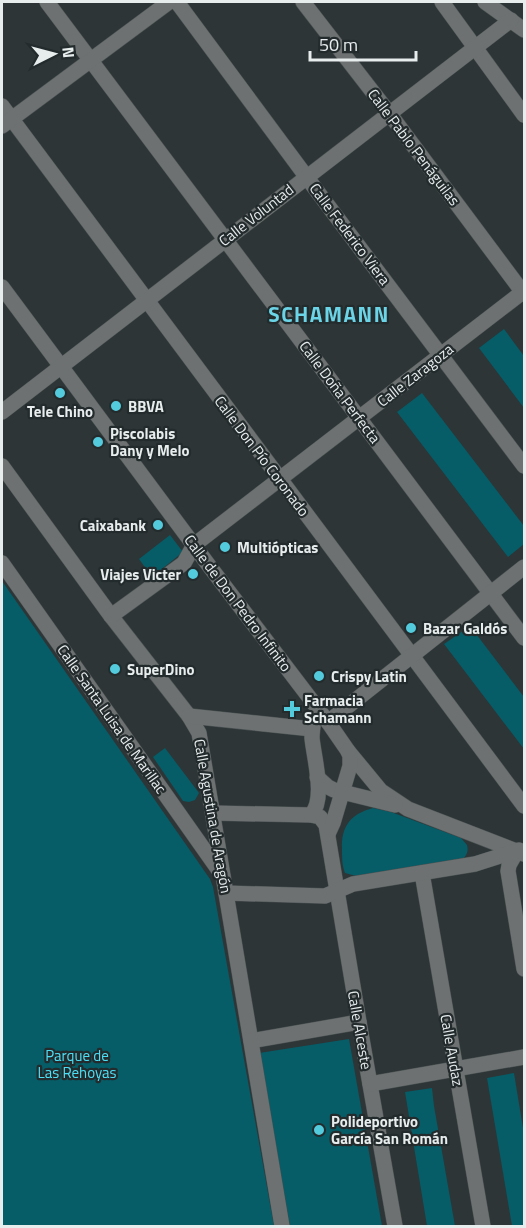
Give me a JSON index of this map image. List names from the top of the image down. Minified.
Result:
{"streets":{"street":["Calle Pablo Penáguilas","Calle Voluntad","Calle Federico Viera","Calle Zaragoza","Calle Doña Perfecta","Calle Don Pío Coronado","Calle de Don Pedro Infinito","Calle Santa Luisa de Marillac","Calle Agustina de Aragón","Calle Alceste","Calle Audaz"]},"crossings":[["Calle Pablo Penáguilas","Calle Voluntad"],["Calle Pablo Penáguilas","Calle Zaragoza"],["Calle Voluntad","Calle Federico Viera"],["Calle Voluntad","Calle Doña Perfecta"],["Calle Voluntad","Calle Don Pío Coronado"],["Calle Voluntad","Calle de Don Pedro Infinito"],["Calle Federico Viera","Calle Zaragoza"],["Calle Zaragoza","Calle Doña Perfecta"],["Calle Zaragoza","Calle Don Pío Coronado"],["Calle Zaragoza","Calle de Don Pedro Infinito"],["Calle Zaragoza","Calle Agustina de Aragón"],["Calle de Don Pedro Infinito","Calle Alceste"],["Calle Santa Luisa de Marillac","Calle Agustina de Aragón"]],"districts":["SCHAMANN"],"parks":["Parque de Las Rehoyas"],"places":{"other":["Tele Chino","BBVA","Piscolabis Dany y Melo","Caixabank","Multiópticas","Viajes Victer","Bazar Galdós","SuperDino","Crispy Latin","Polideportivo García San Román"],"health":["Farmacia Schamann"]},"scale_bar":"50 m","north":"right"}
